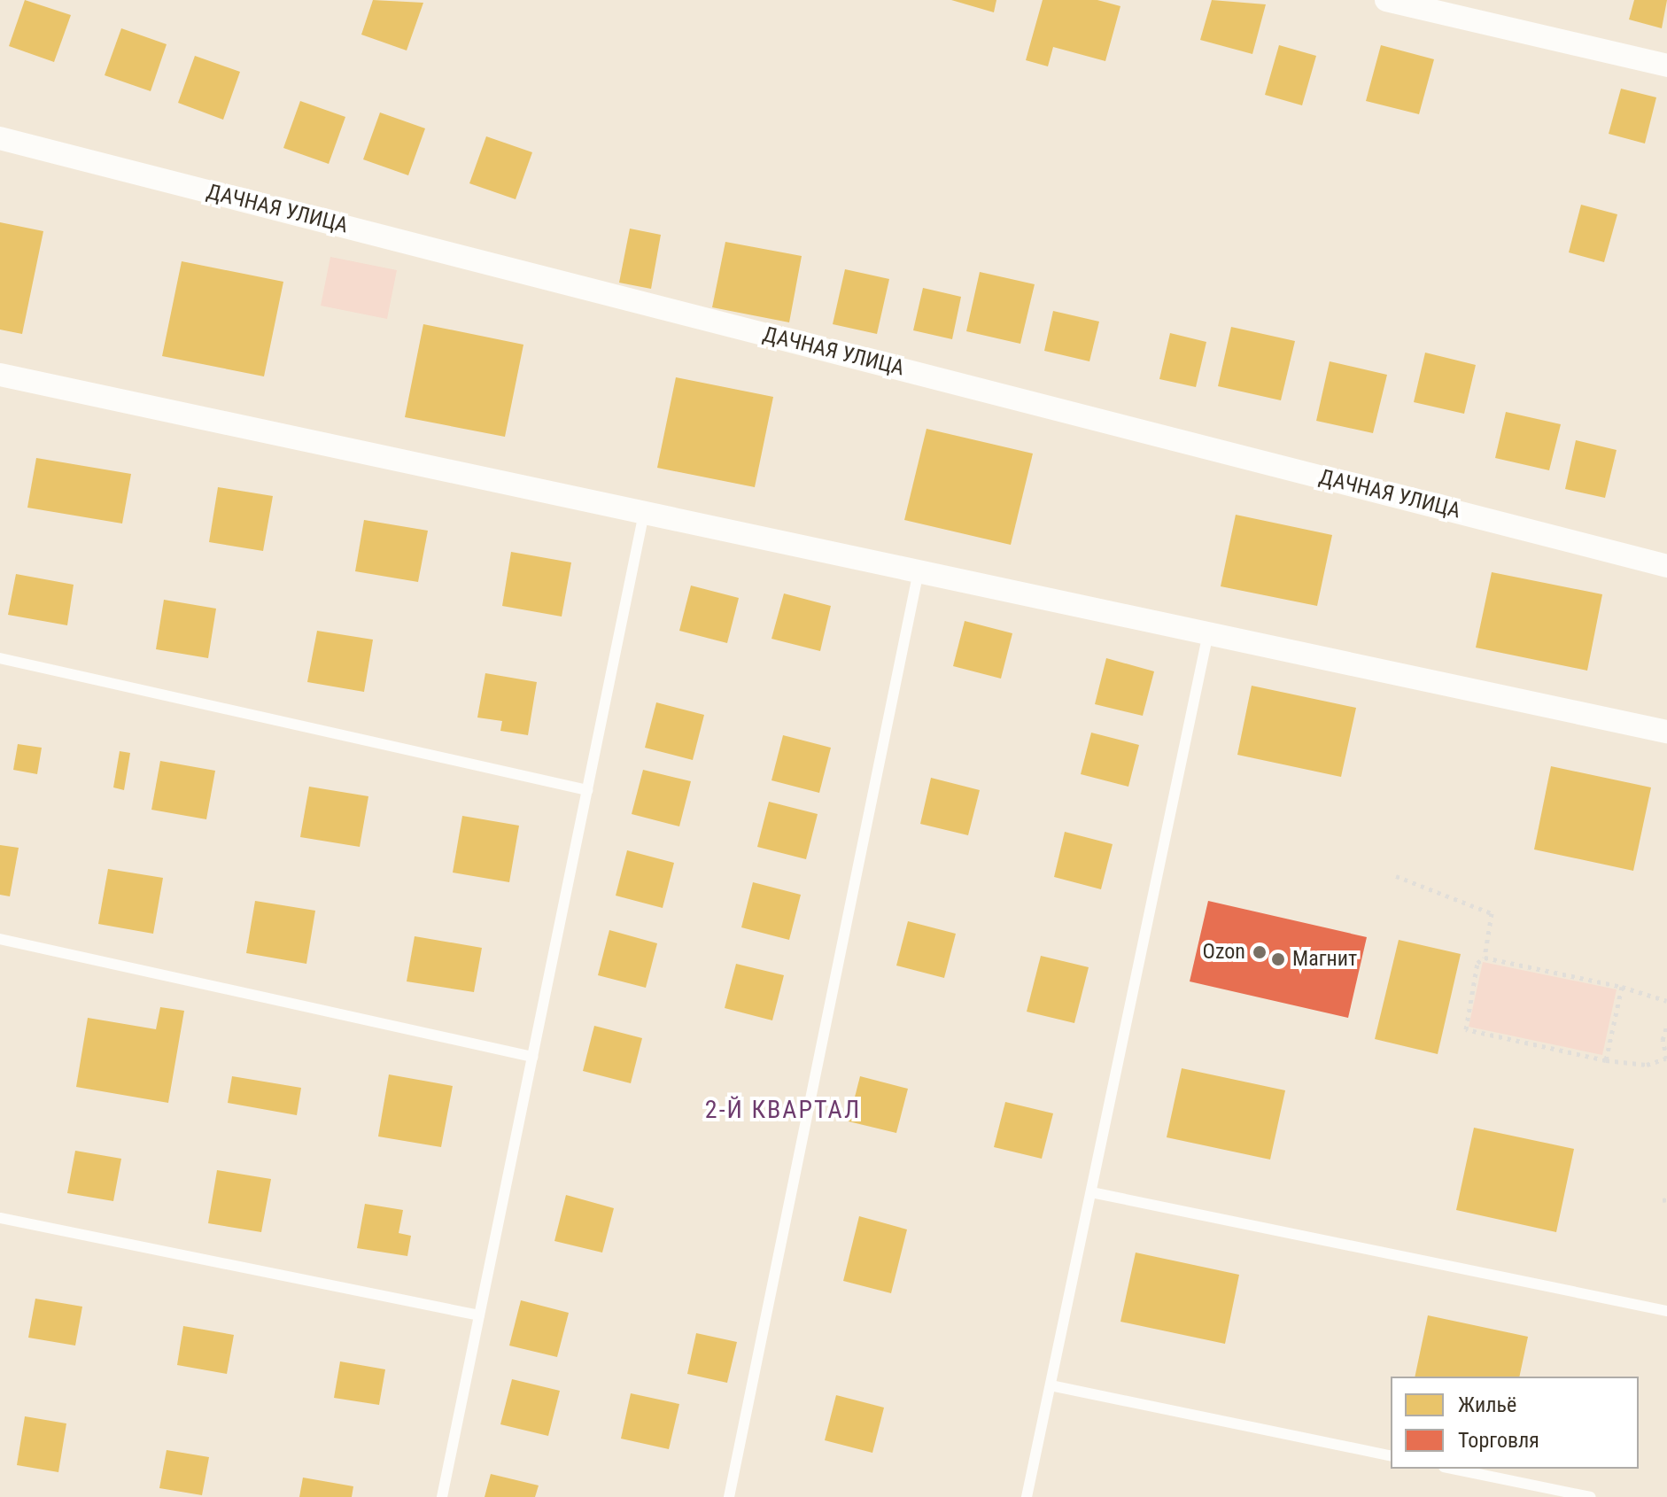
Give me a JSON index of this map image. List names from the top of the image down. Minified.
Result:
{"streets":{"street":["ДАЧНАЯ УЛИЦА"]},"districts":["2-Й КВАРТАЛ"],"places":["Ozon","Магнит"],"legend":["Жильё","Торговля"]}
